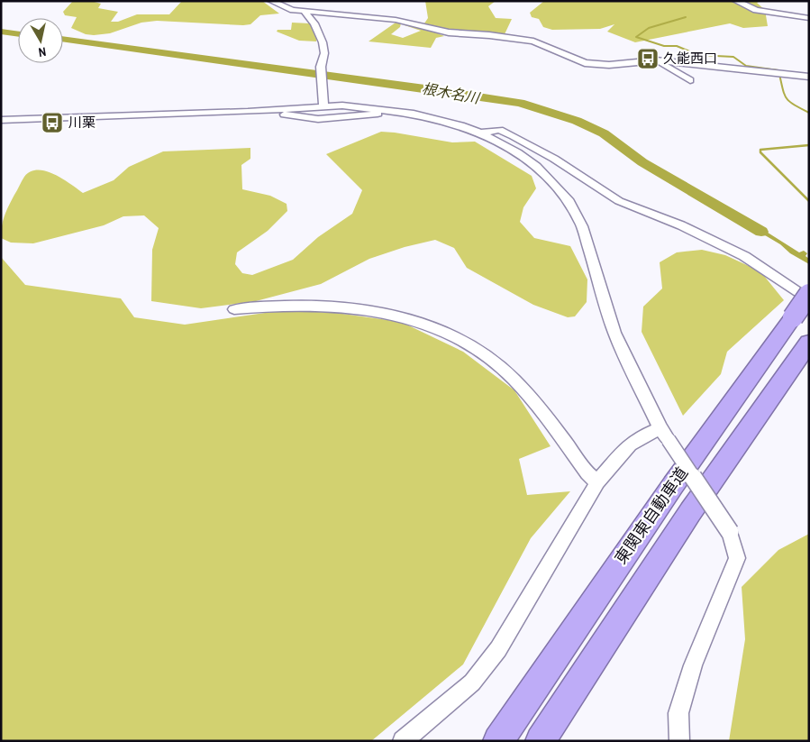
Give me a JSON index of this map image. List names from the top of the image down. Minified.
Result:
{"streets":{"highway":["東関東自動車道"]},"water":["根木名川"],"places":{"bus stop":["久能西口","川栗"]},"north":"bottom"}
